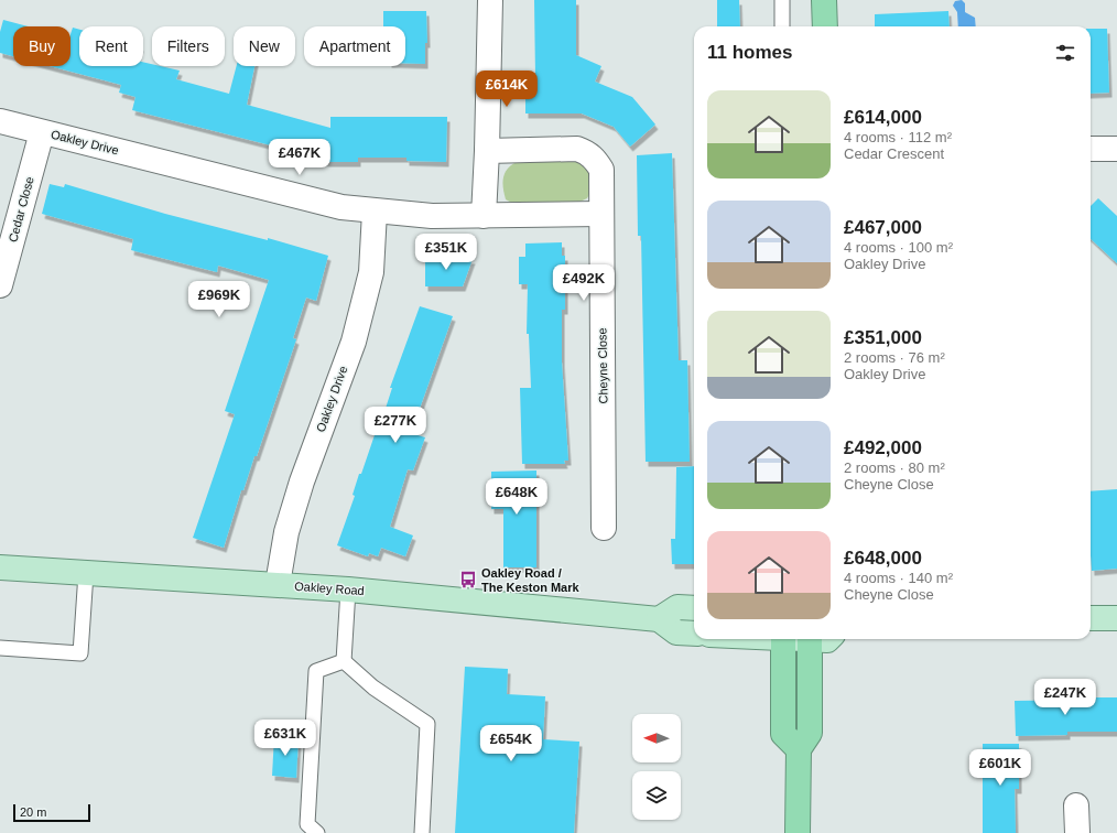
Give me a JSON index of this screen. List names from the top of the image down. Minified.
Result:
{"streets":{"main road":["Oakley Road"],"street":["Oakley Drive","Cedar Close","Cheyne Close"]},"crossings":[["Oakley Drive","Cedar Close"],["Oakley Drive","Cheyne Close"],["Oakley Drive","Oakley Road"]],"places":{"bus stop":["Oakley Road / The Keston Mark"]},"scale_bar":"20 m","north":"left","page":{"chip":["Buy","Rent","Filters","New","Apartment"],"heading":"11 homes","price":["£614K","£467K","£351K","£492K","£969K","£277K","£648K","£247K","£631K","£654K","£601K"],"list":[{"name":"£614,000","note":"4 rooms · 112 m² · Cedar Crescent"},{"name":"£467,000","note":"4 rooms · 100 m² · Oakley Drive"},{"name":"£351,000","note":"2 rooms · 76 m² · Oakley Drive"},{"name":"£492,000","note":"2 rooms · 80 m² · Cheyne Close"},{"name":"£648,000","note":"4 rooms · 140 m² · Cheyne Close"}],"scale":"20 m"}}
